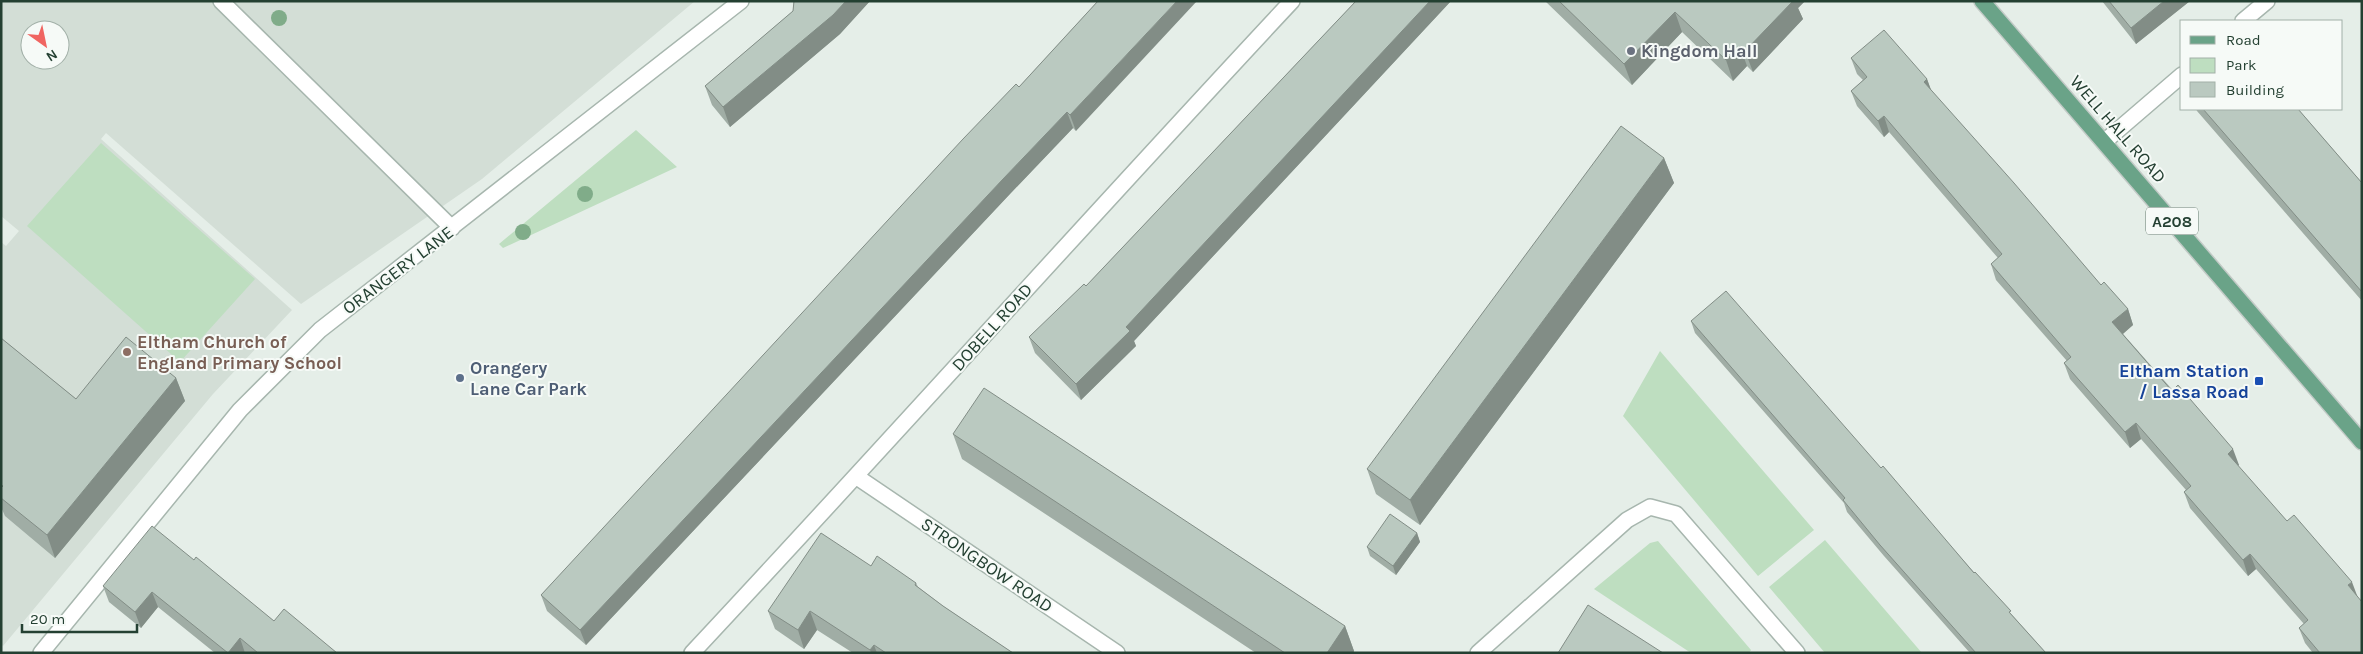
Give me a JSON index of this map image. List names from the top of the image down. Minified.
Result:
{"streets":{"main road":["WELL HALL ROAD","A208"],"street":["ORANGERY LANE","DOBELL ROAD","STRONGBOW ROAD"]},"crossings":[["DOBELL ROAD","STRONGBOW ROAD"]],"places":{"other":["Kingdom Hall","Eltham Church of England Primary School","Orangery Lane Car Park"],"transit":["Eltham Station / Lassa Road"]},"legend":["Road","Park","Building"],"scale_bar":"20 m","north":"bottom right"}
